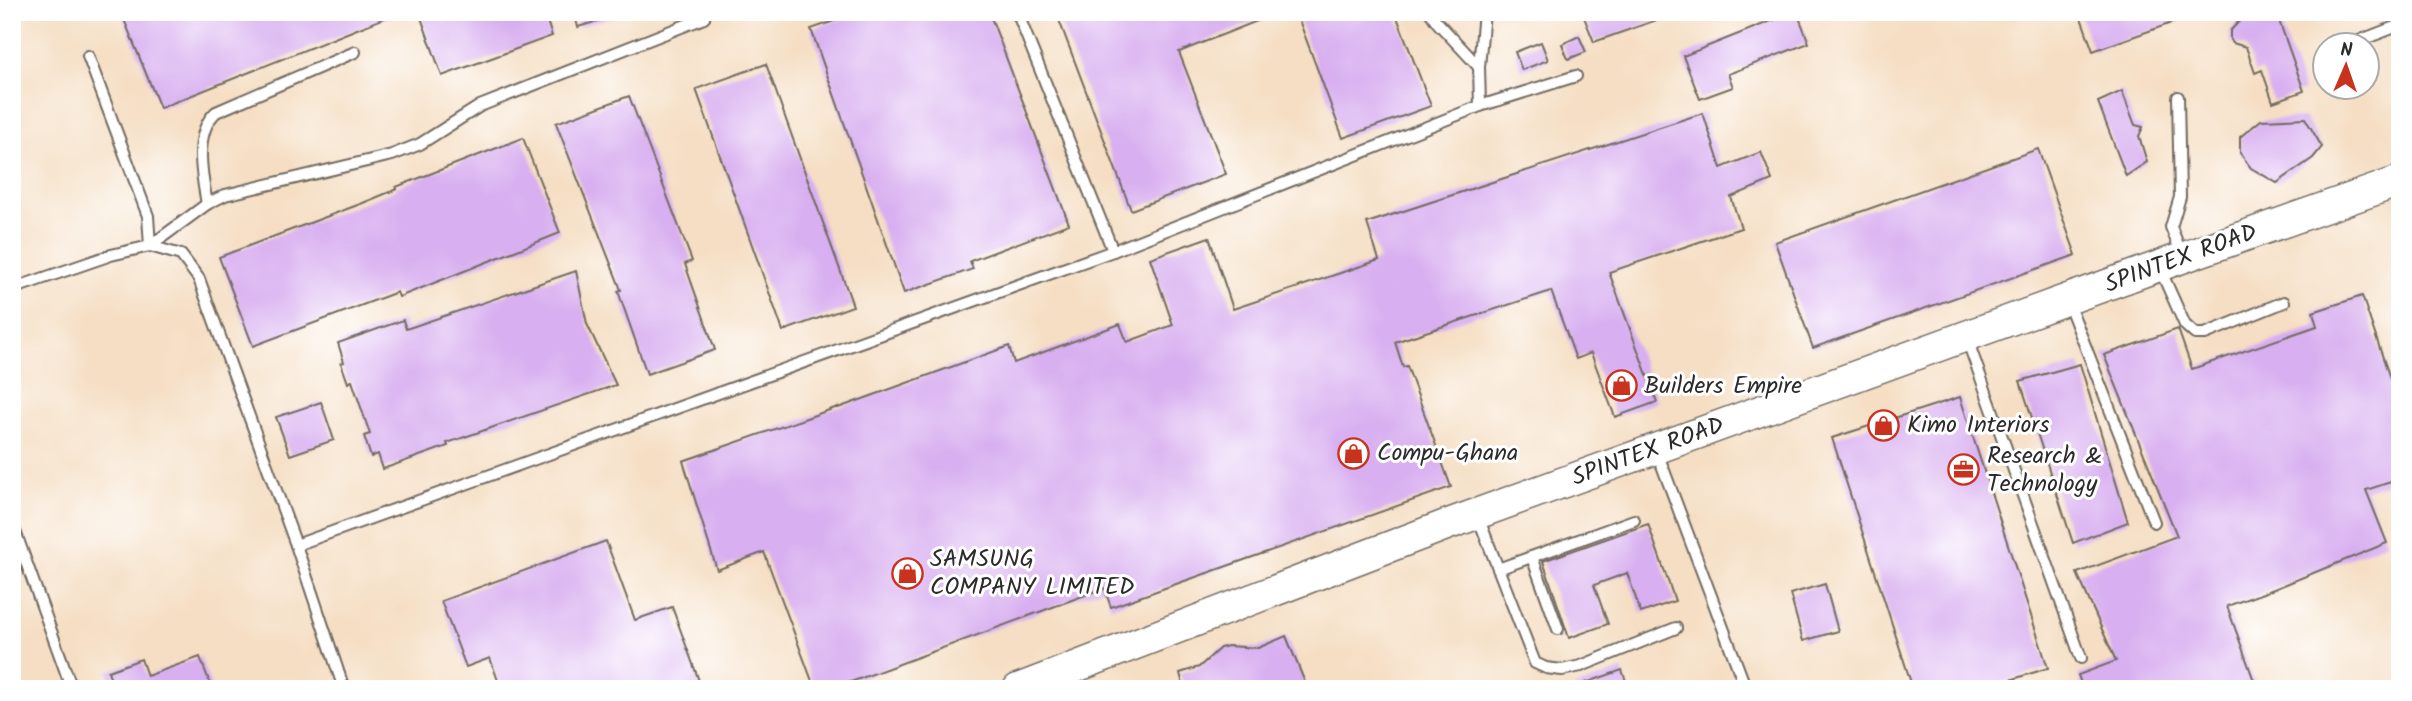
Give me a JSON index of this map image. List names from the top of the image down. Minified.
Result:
{"streets":{"main road":["SPINTEX ROAD"]},"places":{"shop":["Builders Empire","Kimo Interiors","Compu-Ghana","SAMSUNG COMPANY LIMITED"],"office":["Research & Technology"]},"north":"top"}
